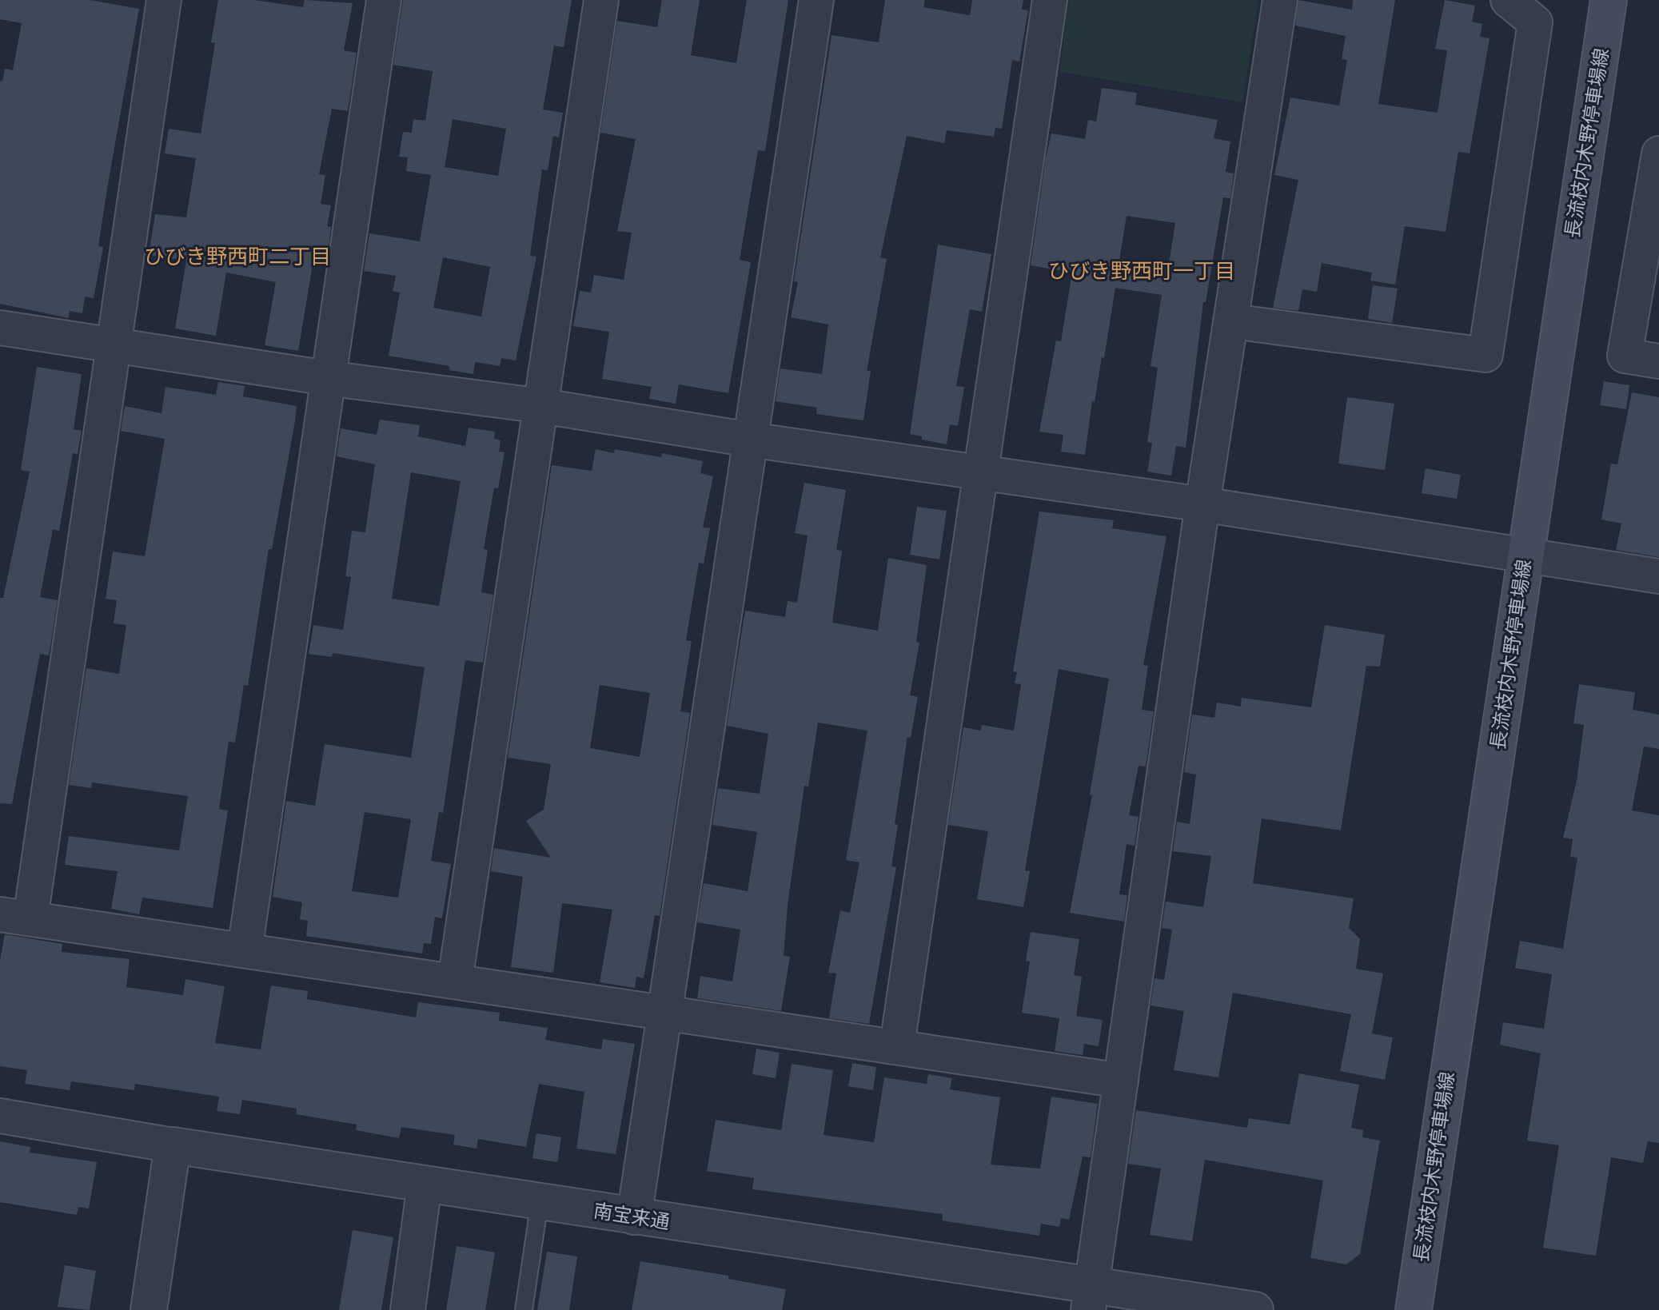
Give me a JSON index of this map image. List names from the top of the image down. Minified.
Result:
{"streets":{"main road":["長流枝内木野停車場線"],"street":["南宝来通"]},"districts":["ひびき野西町二丁目","ひびき野西町一丁目"]}
